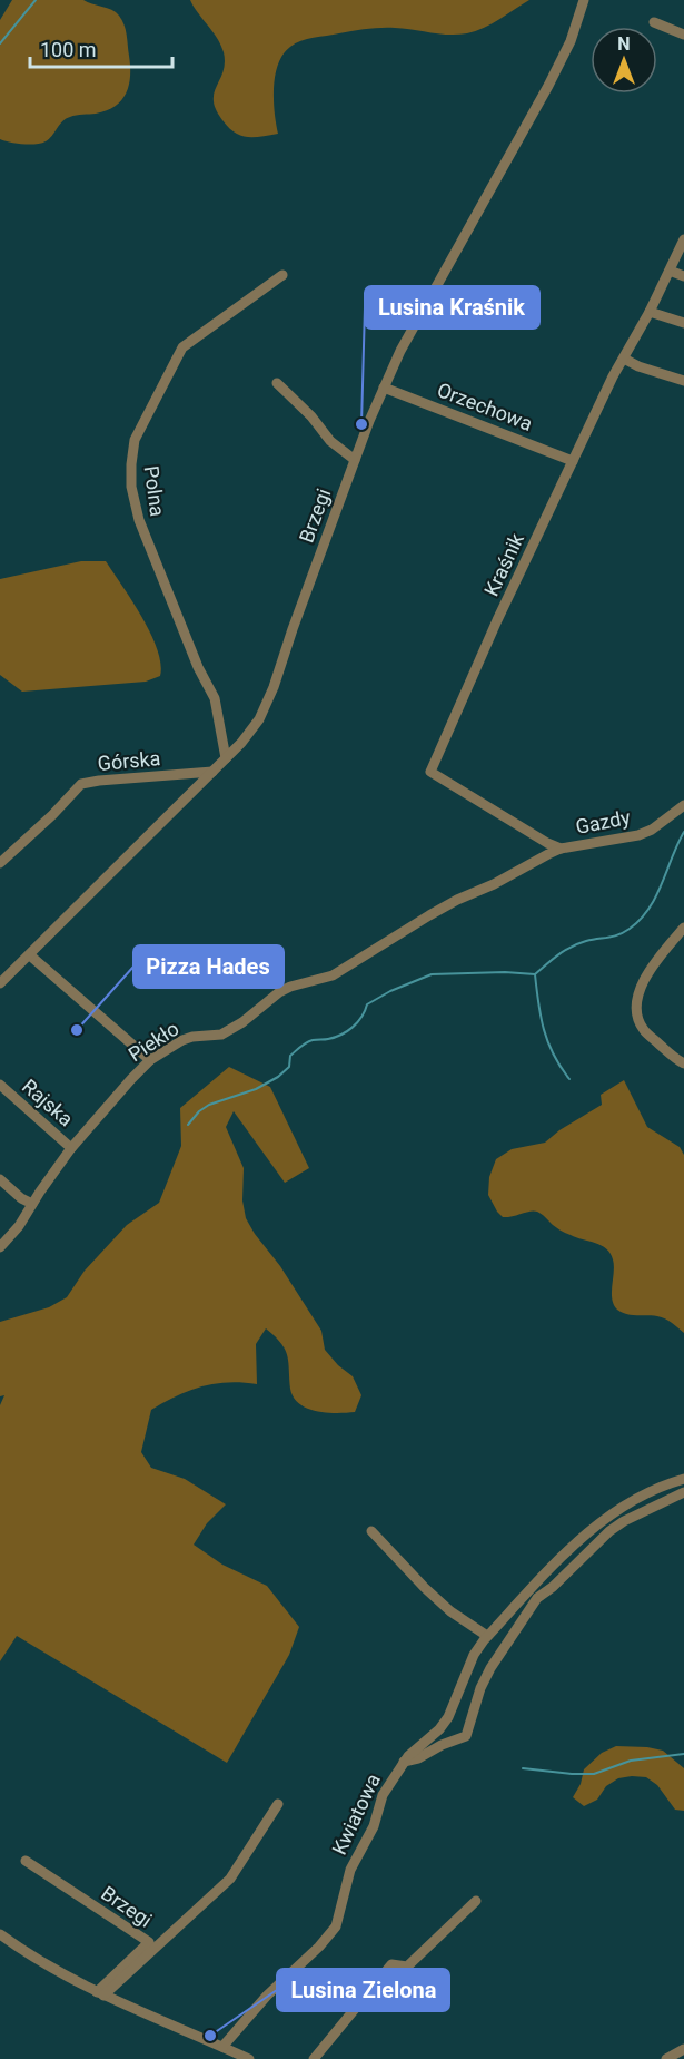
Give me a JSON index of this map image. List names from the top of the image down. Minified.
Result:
{"streets":{"street":["Orzechowa","Polna","Brzegi","Kraśnik","Górska","Gazdy","Piekło","Rajska","Kwiatowa"]},"crossings":[["Orzechowa","Brzegi"],["Orzechowa","Kraśnik"],["Polna","Brzegi"],["Brzegi","Górska"],["Kraśnik","Gazdy"],["Kraśnik","Piekło"],["Gazdy","Piekło"],["Piekło","Rajska"]],"places":["Lusina Kraśnik","Pizza Hades","Lusina Zielona"],"scale_bar":"100 m","north":"top"}
